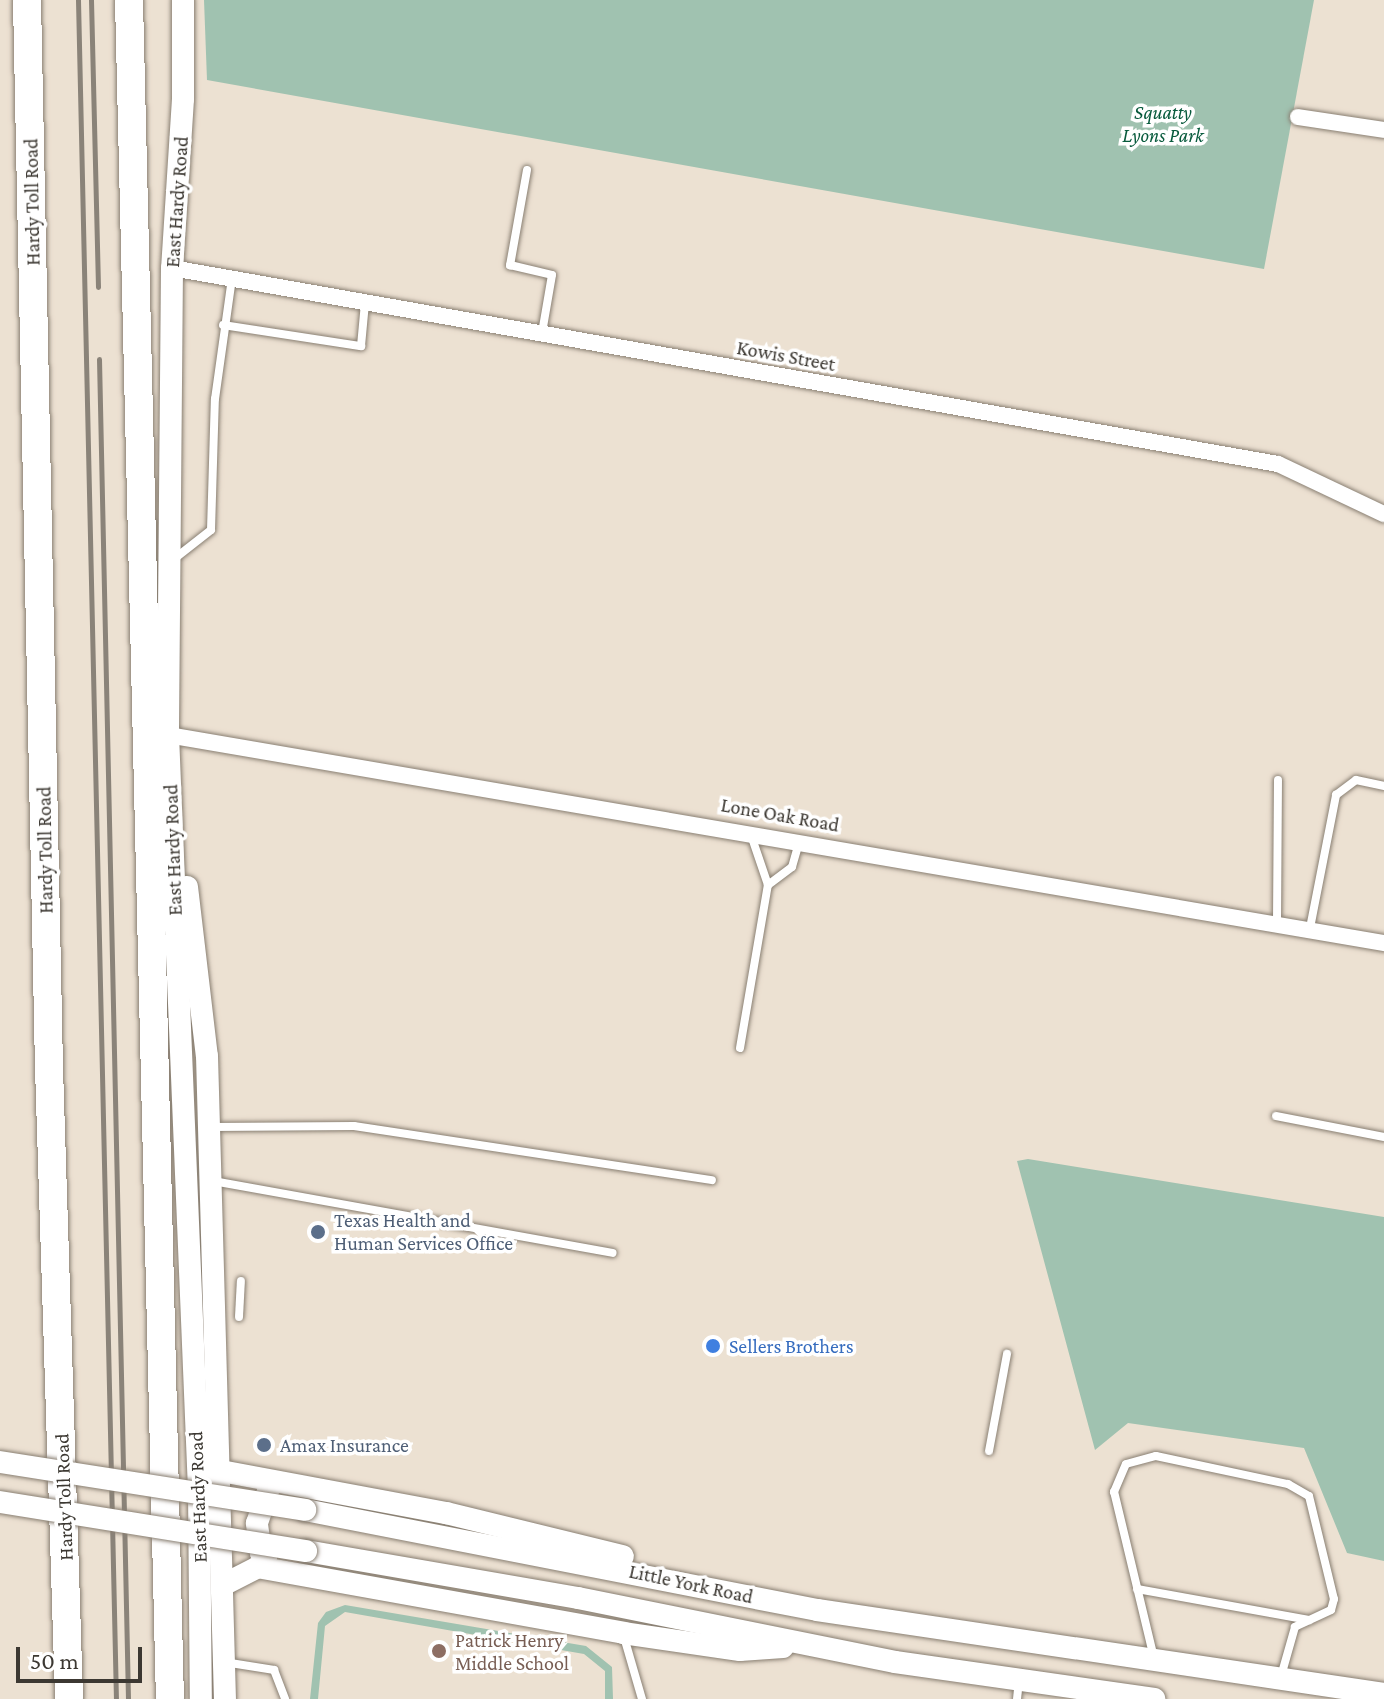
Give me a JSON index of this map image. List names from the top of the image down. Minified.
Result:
{"streets":{"highway":["Hardy Toll Road"],"main road":["East Hardy Road","Little York Road"],"street":["Kowis Street","Lone Oak Road"]},"crossings":[["East Hardy Road","Kowis Street"],["East Hardy Road","Lone Oak Road"],["East Hardy Road","Little York Road"]],"parks":["Squatty Lyons Park"],"places":["Texas Health and Human Services Office","Sellers Brothers","Amax Insurance","Patrick Henry Middle School"],"scale_bar":"50 m"}
